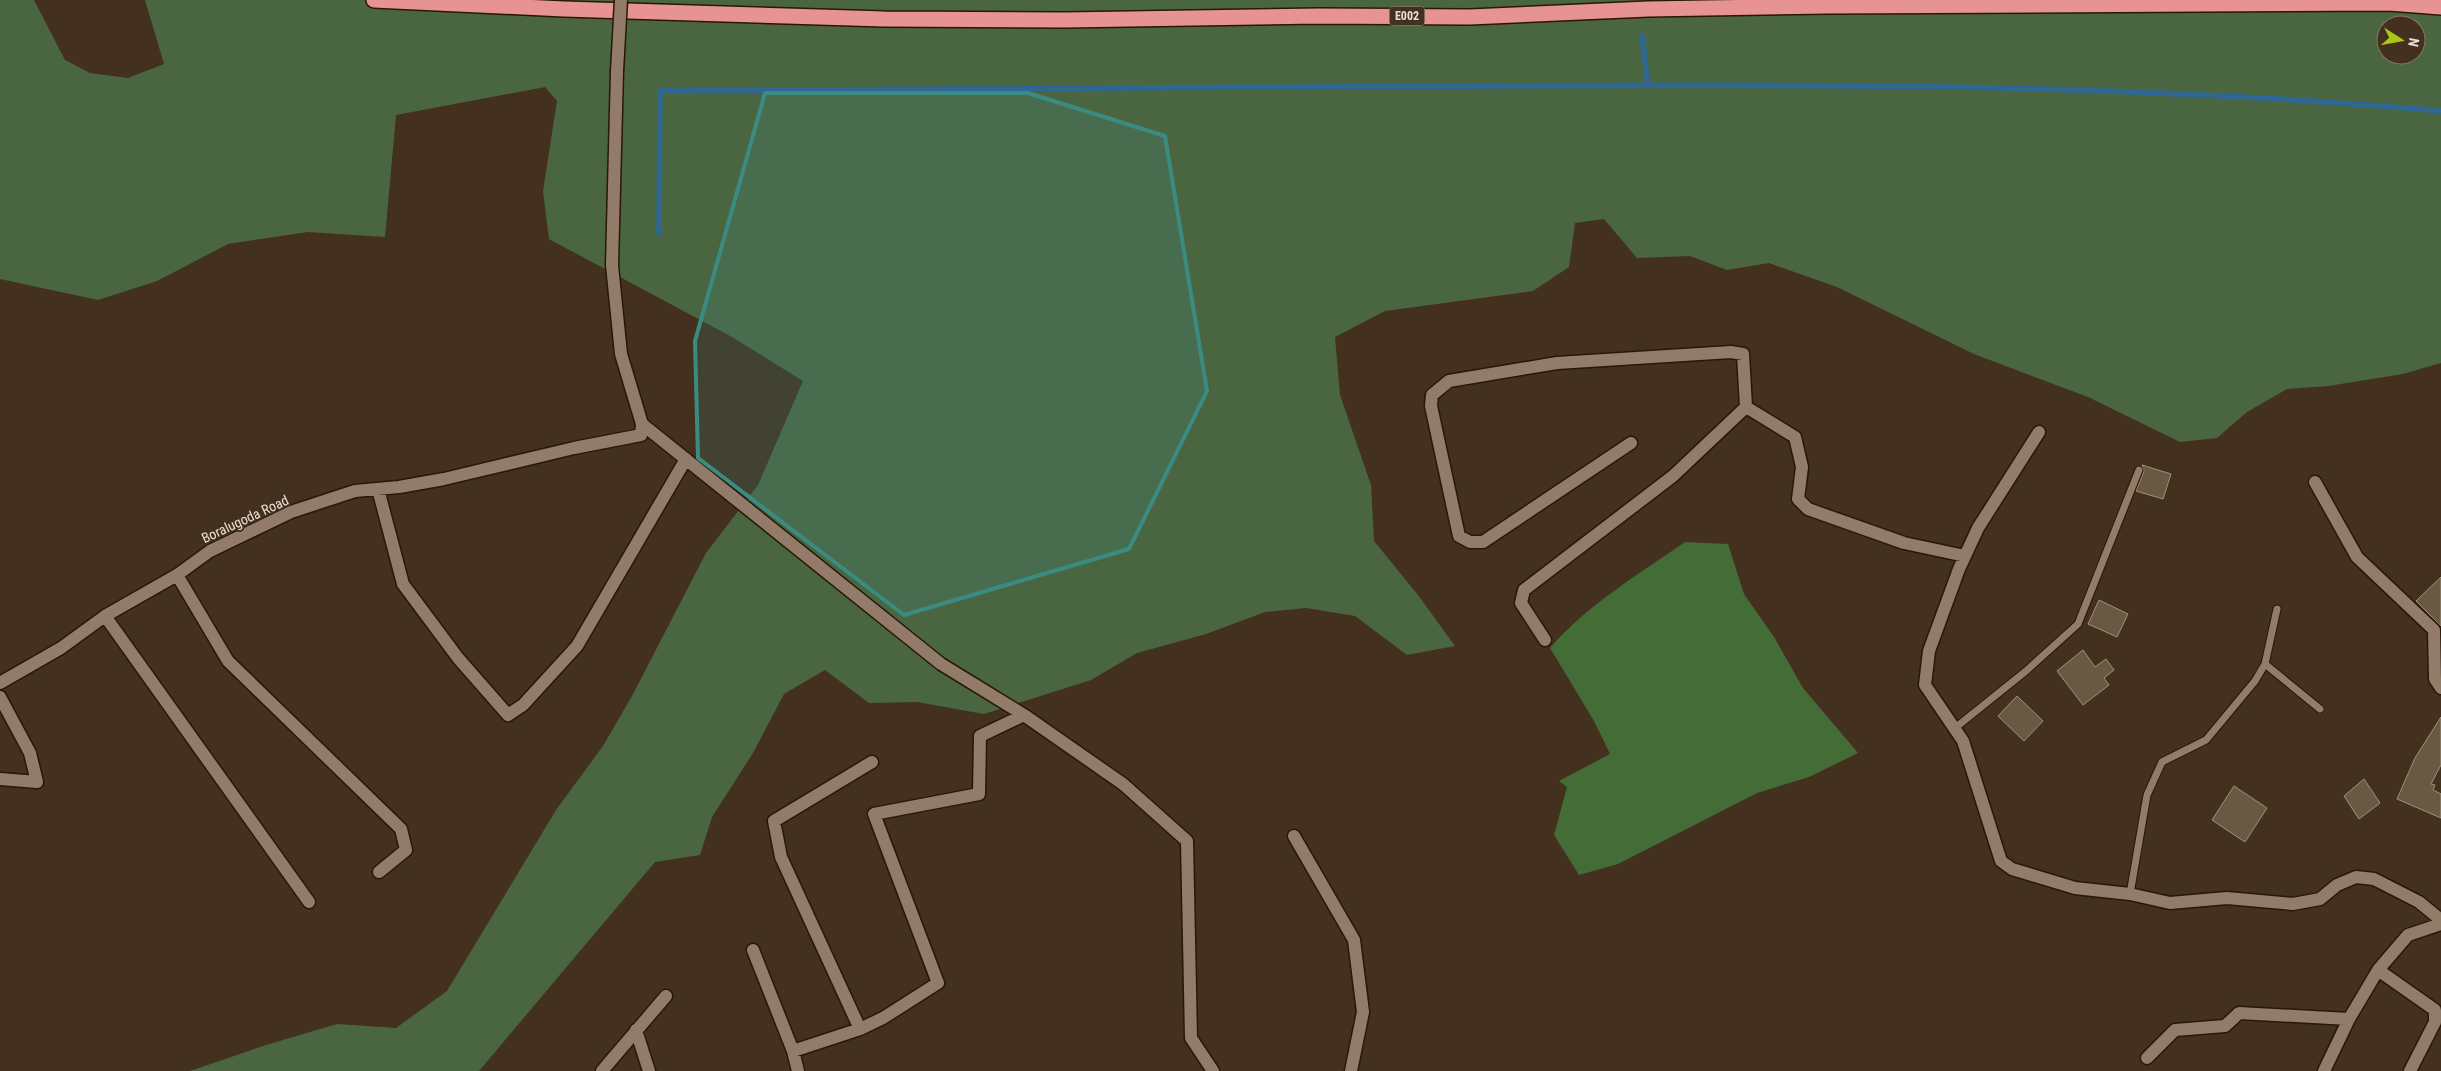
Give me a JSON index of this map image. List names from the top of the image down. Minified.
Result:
{"streets":{"highway":["E002"],"street":["Boralugoda Road"]},"north":"right"}
